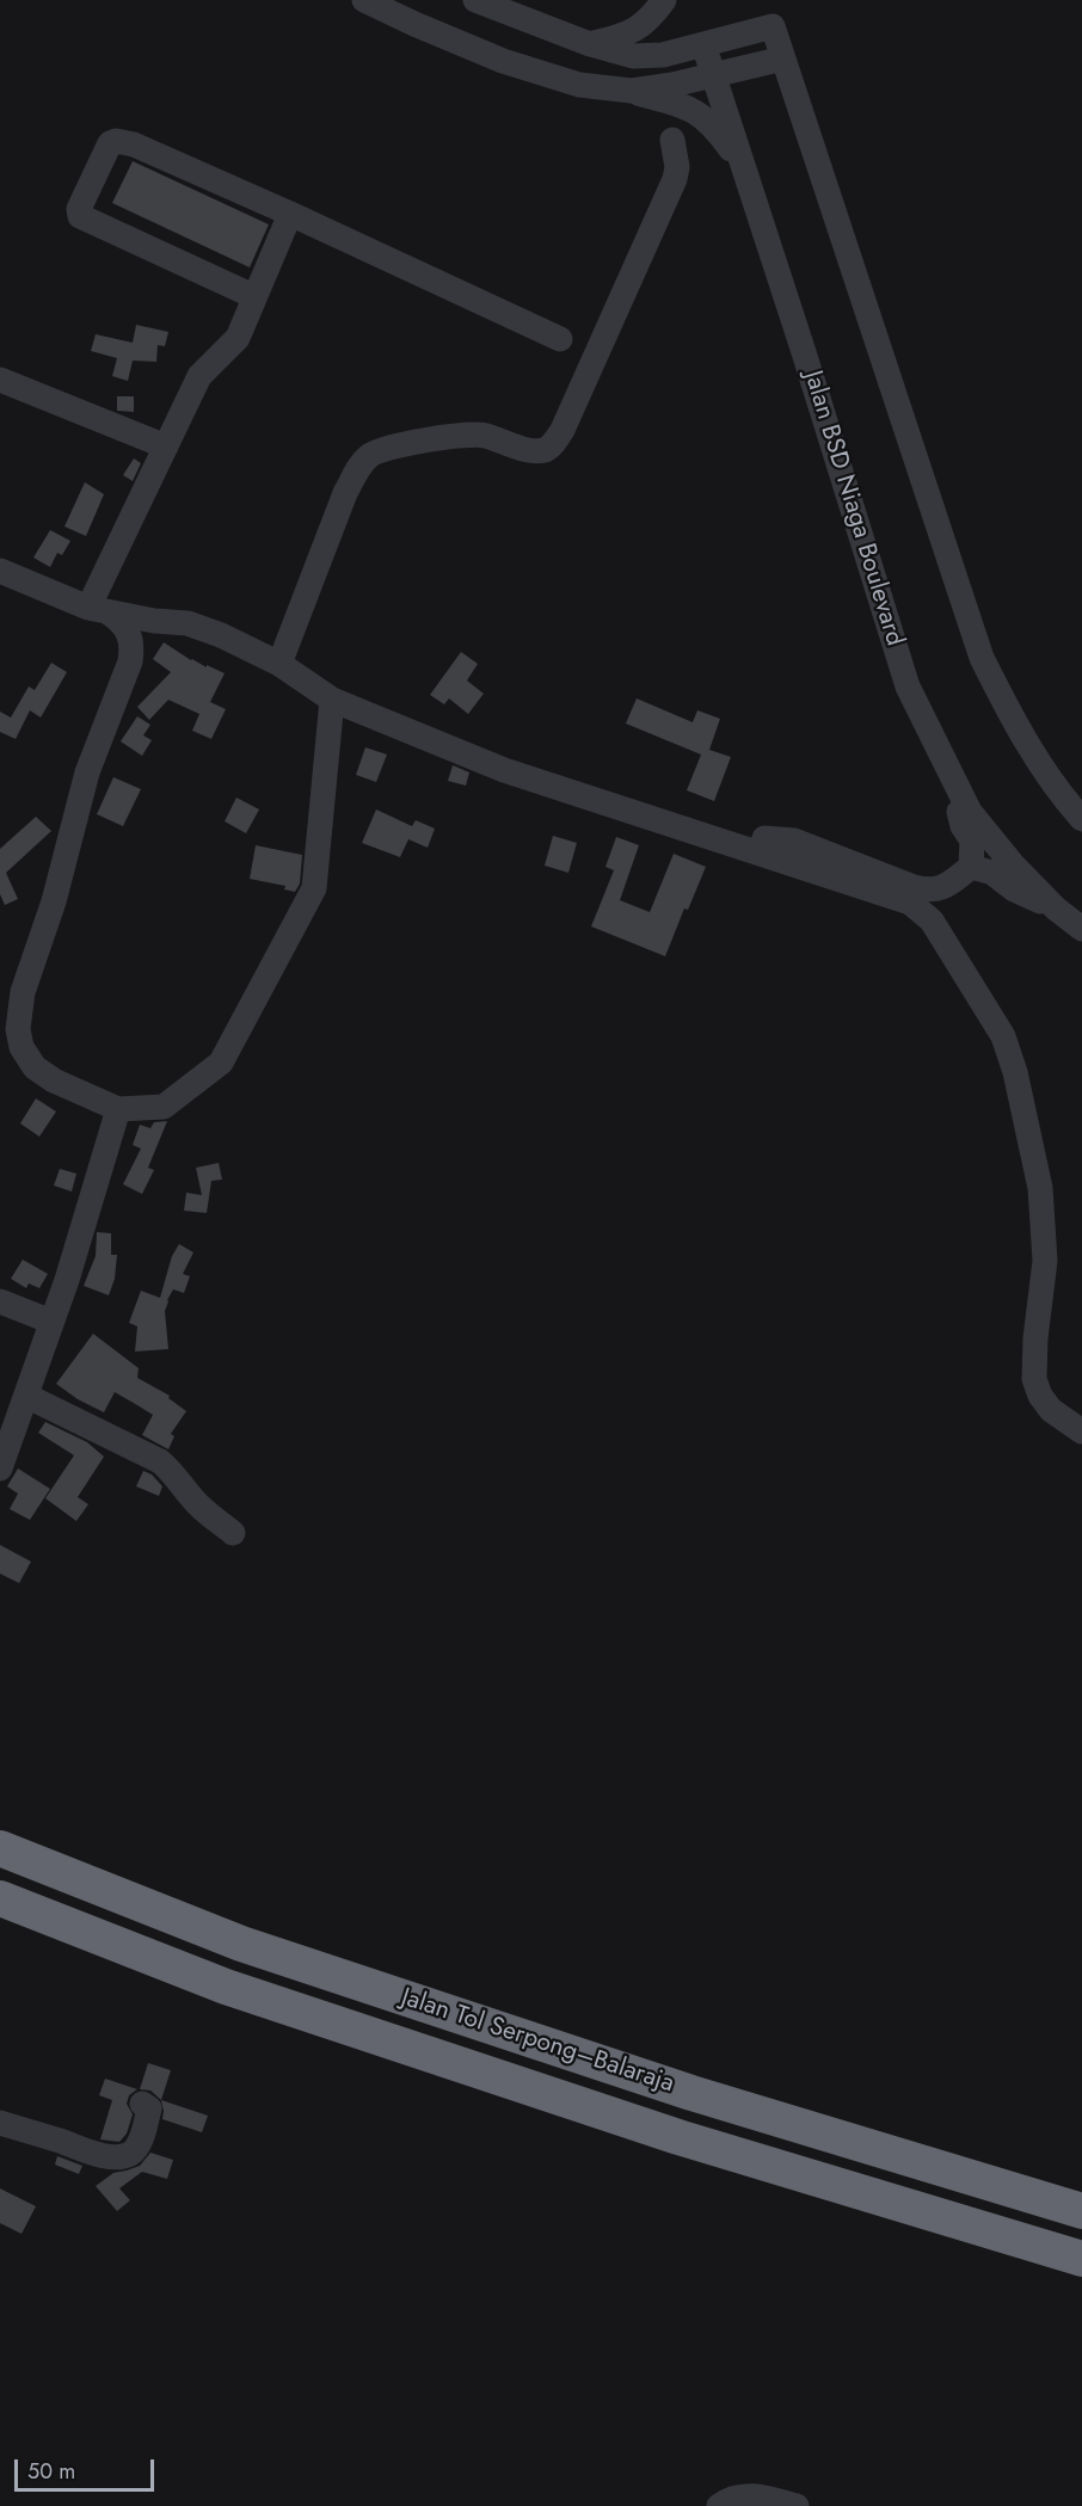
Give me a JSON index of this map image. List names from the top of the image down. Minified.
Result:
{"streets":{"highway":["Jalan Tol Serpong–Balaraja"],"street":["Jalan BSD Niaga Boulevard"]},"scale_bar":"50 m"}
